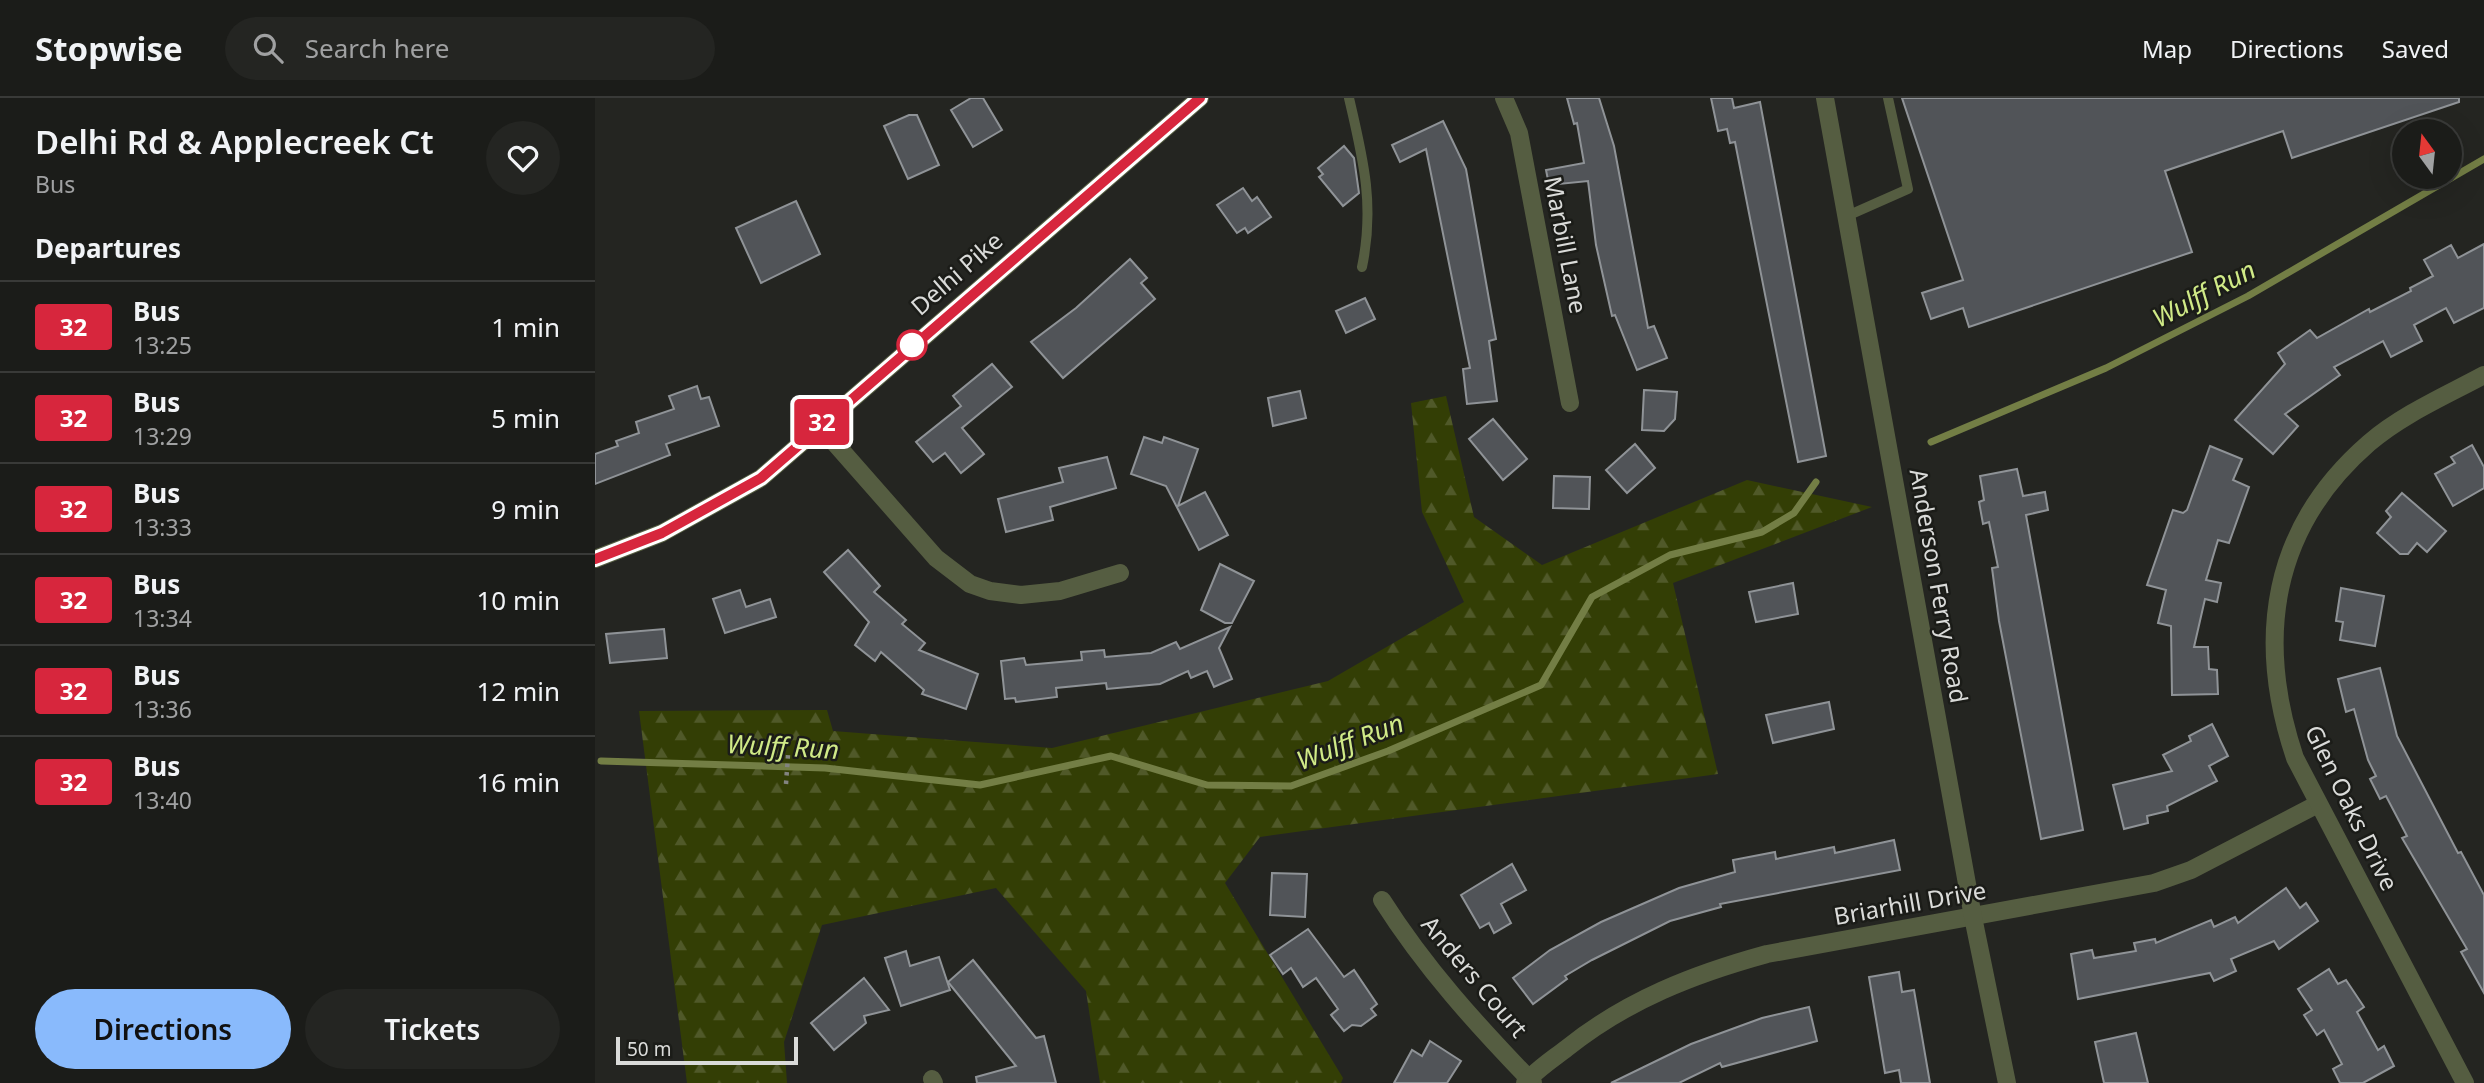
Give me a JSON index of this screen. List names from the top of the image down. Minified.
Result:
{"streets":{"street":["Marbill Lane","Delhi Pike","Anderson Ferry Road","Glen Oaks Drive","Briarhill Drive","Anders Court"]},"crossings":[["Anderson Ferry Road","Briarhill Drive"],["Glen Oaks Drive","Briarhill Drive"],["Briarhill Drive","Anders Court"]],"water":["Wulff Run"],"lines":["bus line 32"],"scale_bar":"50 m","north":"top","page":{"header":"Stopwise","search":"Search here","nav":["Map","Directions","Saved"],"heading":[["Delhi Rd & Applecreek Ct","Bus"],"Departures"],"on_map":"32","list":[{"mark":"32","name":"Bus","note":"13:25","value":"1 min"},{"mark":"32","name":"Bus","note":"13:29","value":"5 min"},{"mark":"32","name":"Bus","note":"13:33","value":"9 min"},{"mark":"32","name":"Bus","note":"13:34","value":"10 min"},{"mark":"32","name":"Bus","note":"13:36","value":"12 min"},{"mark":"32","name":"Bus","note":"13:40","value":"16 min"}],"buttons":["Directions","Tickets"],"scale":"50 m"}}
